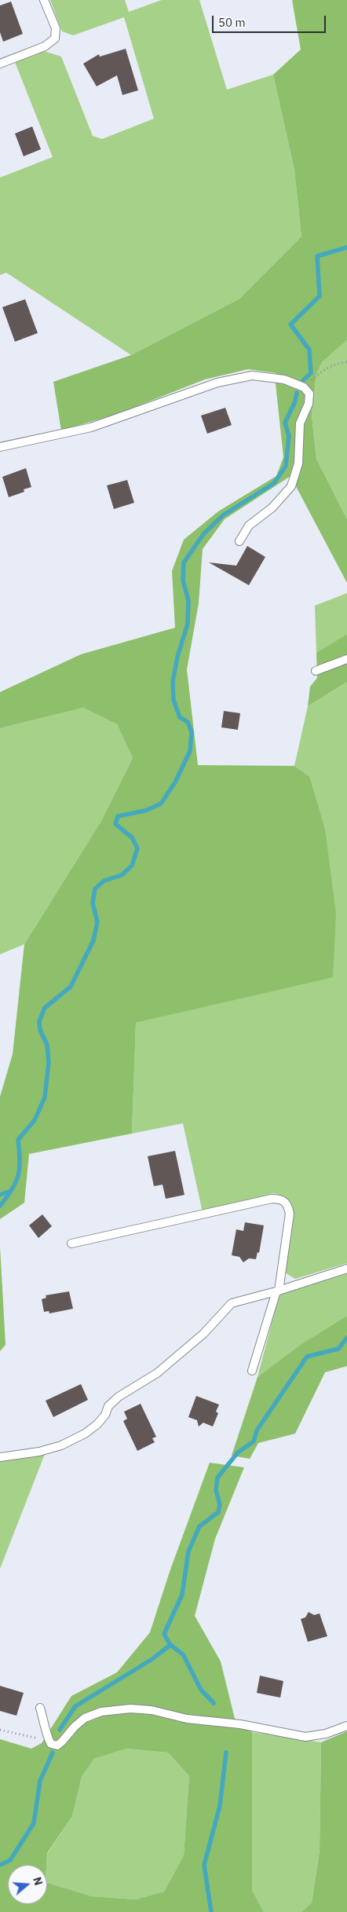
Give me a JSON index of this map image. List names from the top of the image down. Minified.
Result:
{"scale_bar":"50 m","north":"right"}
